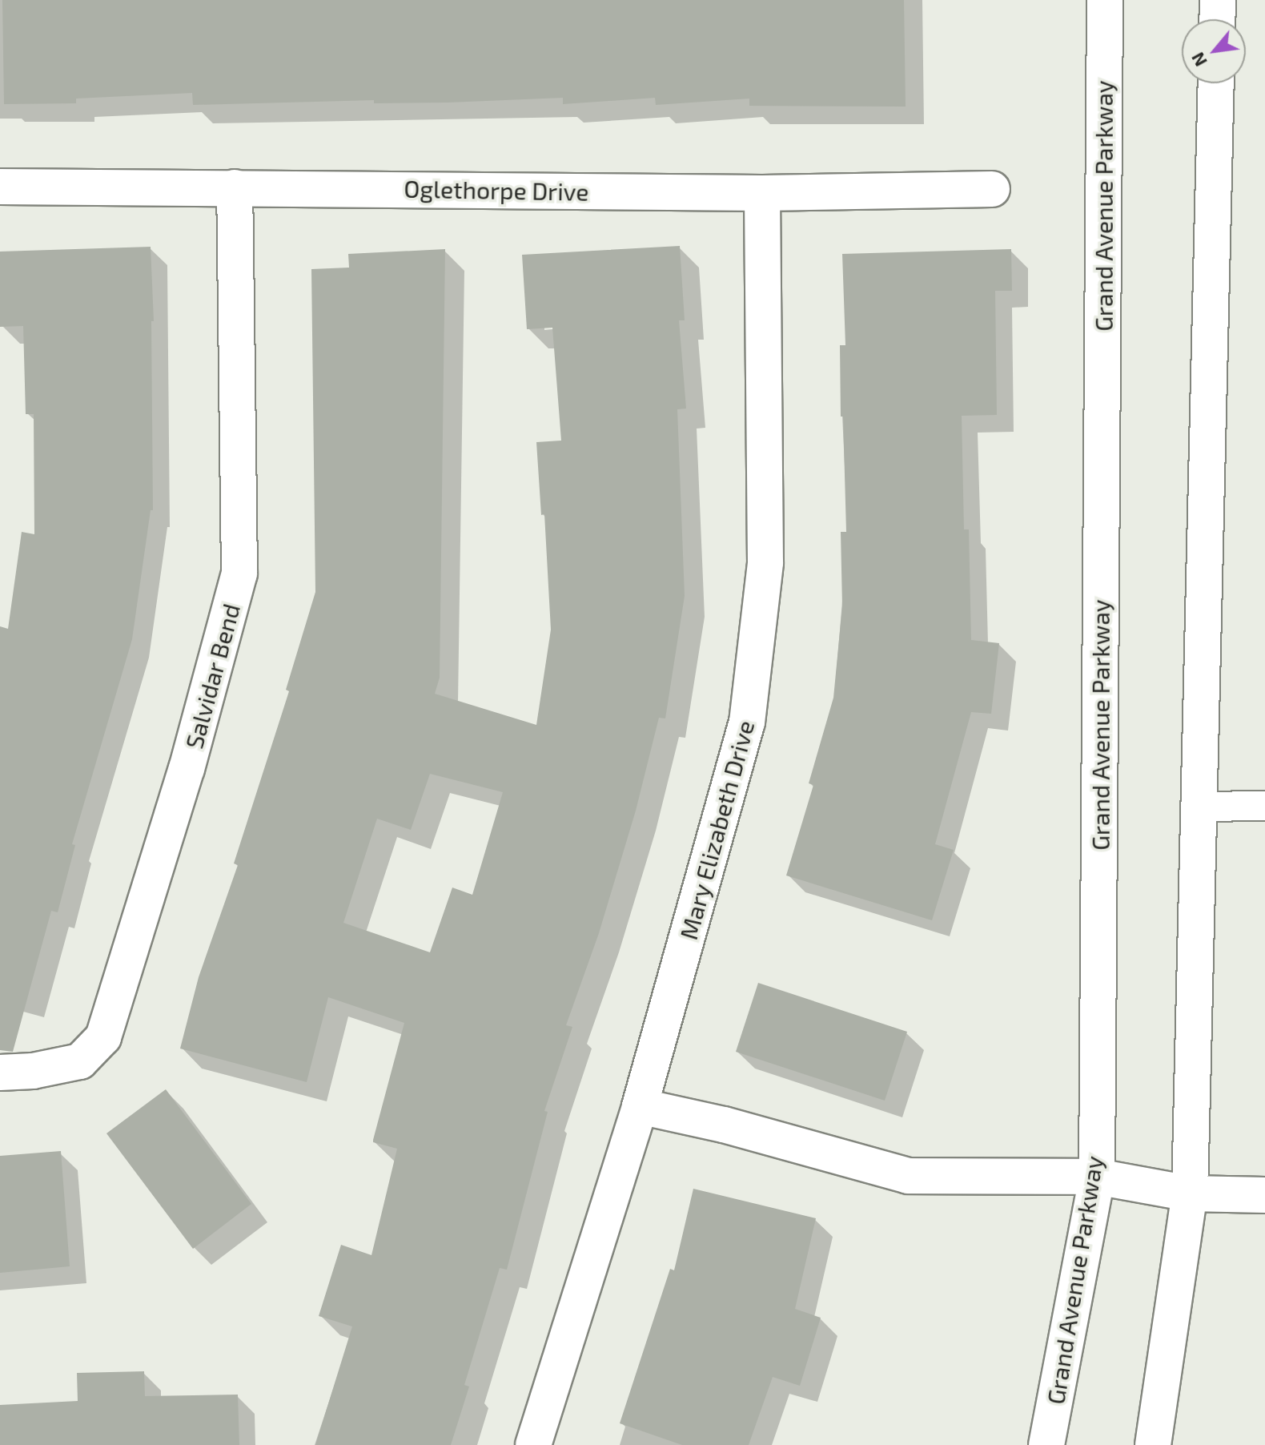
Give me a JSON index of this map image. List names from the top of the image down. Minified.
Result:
{"streets":{"street":["Oglethorpe Drive","Grand Avenue Parkway","Salvidar Bend","Mary Elizabeth Drive"]},"crossings":[["Oglethorpe Drive","Salvidar Bend"],["Oglethorpe Drive","Mary Elizabeth Drive"]],"north":"bottom left"}
